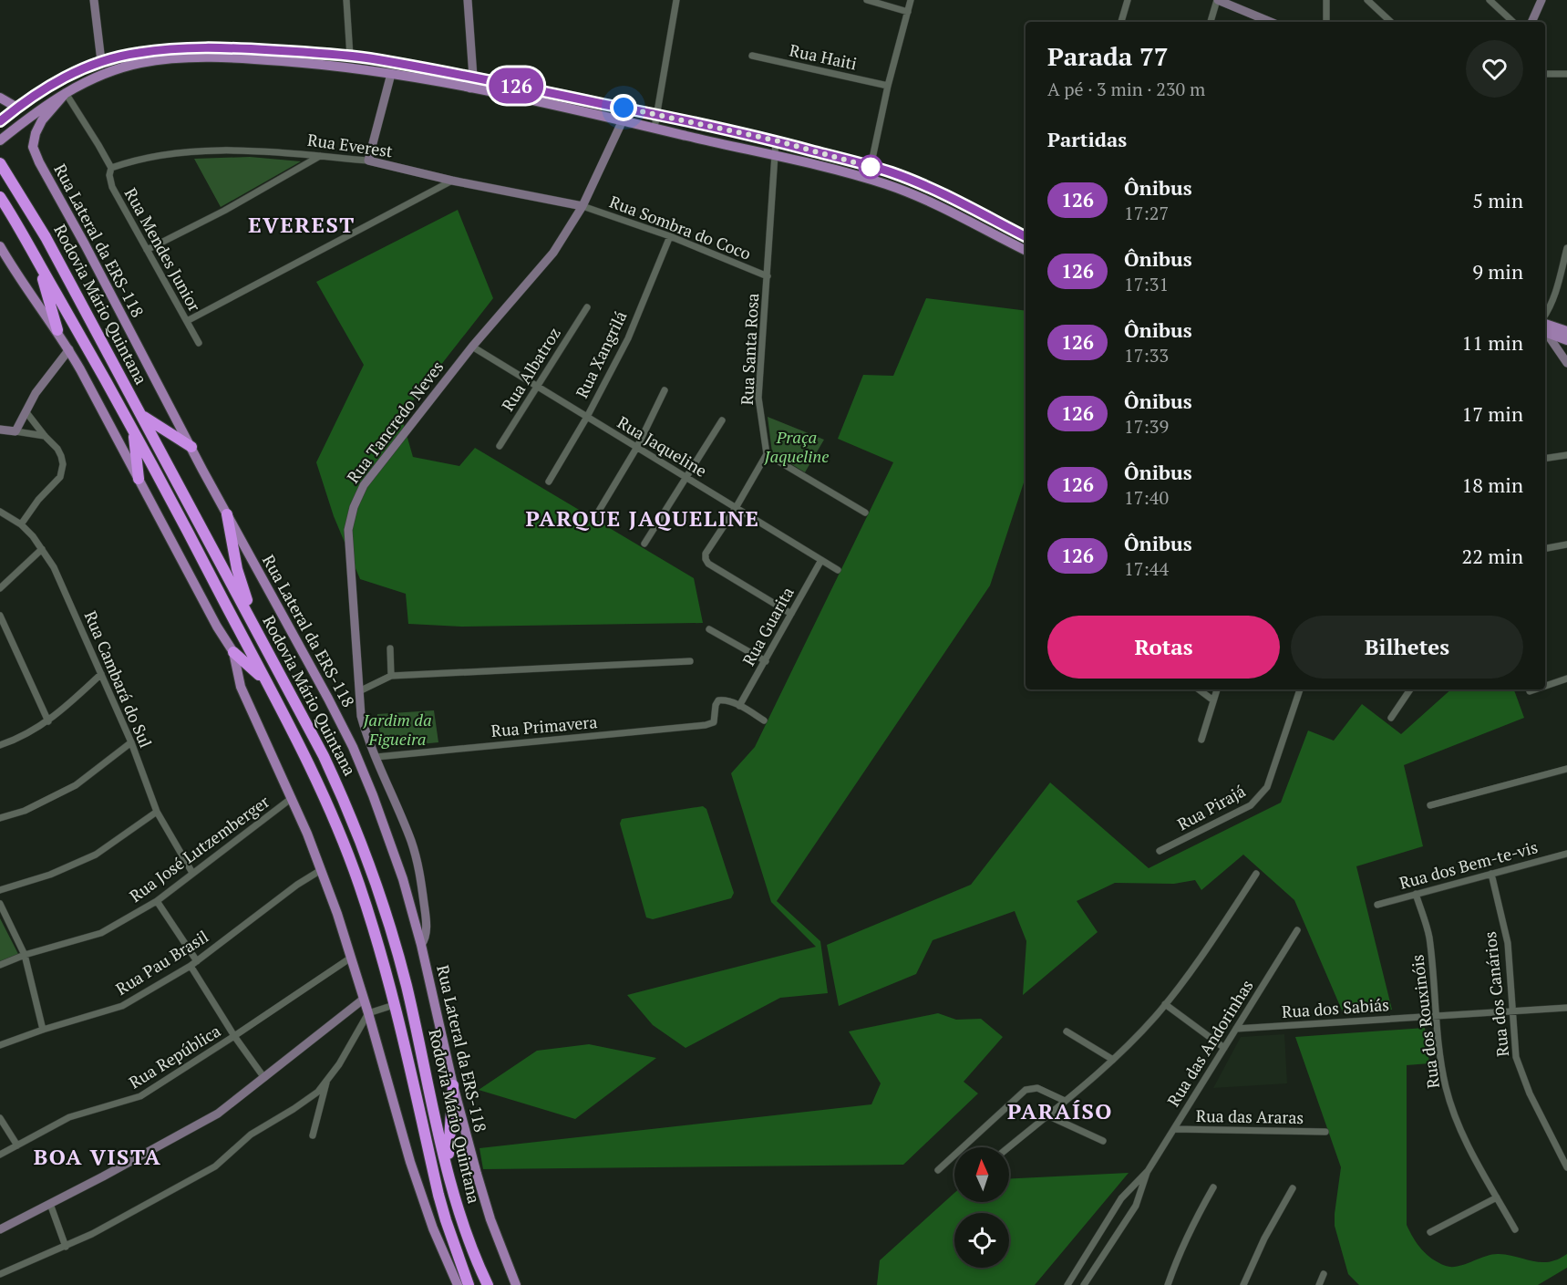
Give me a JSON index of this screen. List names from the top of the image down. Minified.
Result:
{"streets":{"highway":["Rodovia Mário Quintana"],"main road":["Rua Everest","Rua Lateral da ERS-118","Rua Tancredo Neves"],"street":["Rua Haiti","Rua Sombra do Coco","Rua Mendes Junior","Rua Santa Rosa","Rua Xangrilá","Rua Albatroz","Rua Jaqueline","Rua Guarita","Rua Cambará do Sul","Rua Primavera","Rua Pirajá","Rua José Lutzemberger","Rua dos Bem-te-vis","Rua Pau Brasil","Rua dos Canários","Rua dos Sabiás","Rua dos Rouxinóis","Rua das Andorinhas","Rua República","Rua das Araras"]},"crossings":[["Rua Everest","Rua Sombra do Coco"],["Rua Everest","Rua Mendes Junior"],["Rua Everest","Rua Tancredo Neves"],["Rua Sombra do Coco","Rua Santa Rosa"],["Rua Sombra do Coco","Rua Xangrilá"],["Rua Sombra do Coco","Rua Tancredo Neves"],["Rua Lateral da ERS-118","Rua Mendes Junior"],["Rua Lateral da ERS-118","Rua Tancredo Neves"],["Rua Xangrilá","Rua Jaqueline"],["Rua Albatroz","Rua Jaqueline"],["Rua Tancredo Neves","Rua Jaqueline"],["Rua Tancredo Neves","Rua Primavera"],["Rua Jaqueline","Rua Guarita"],["Rua Guarita","Rua Primavera"],["Rua Cambará do Sul","Rua José Lutzemberger"],["Rua dos Bem-te-vis","Rua dos Canários"],["Rua dos Bem-te-vis","Rua dos Rouxinóis"],["Rua dos Canários","Rua dos Sabiás"],["Rua dos Sabiás","Rua dos Rouxinóis"],["Rua dos Sabiás","Rua das Andorinhas"],["Rua das Andorinhas","Rua das Araras"]],"districts":["EVEREST","PARQUE JAQUELINE","PARAÍSO","BOA VISTA"],"parks":["Praça Jaqueline","Jardim da Figueira"],"lines":["bus line 126"],"north":"top","page":{"on_map":"126","heading":[["Parada 77","A pé · 3 min · 230 m"],"Partidas"],"list":[{"mark":"126","name":"Ônibus","note":"17:27","value":"5 min"},{"mark":"126","name":"Ônibus","note":"17:31","value":"9 min"},{"mark":"126","name":"Ônibus","note":"17:33","value":"11 min"},{"mark":"126","name":"Ônibus","note":"17:39","value":"17 min"},{"mark":"126","name":"Ônibus","note":"17:40","value":"18 min"},{"mark":"126","name":"Ônibus","note":"17:44","value":"22 min"}],"buttons":["Rotas","Bilhetes"]}}
